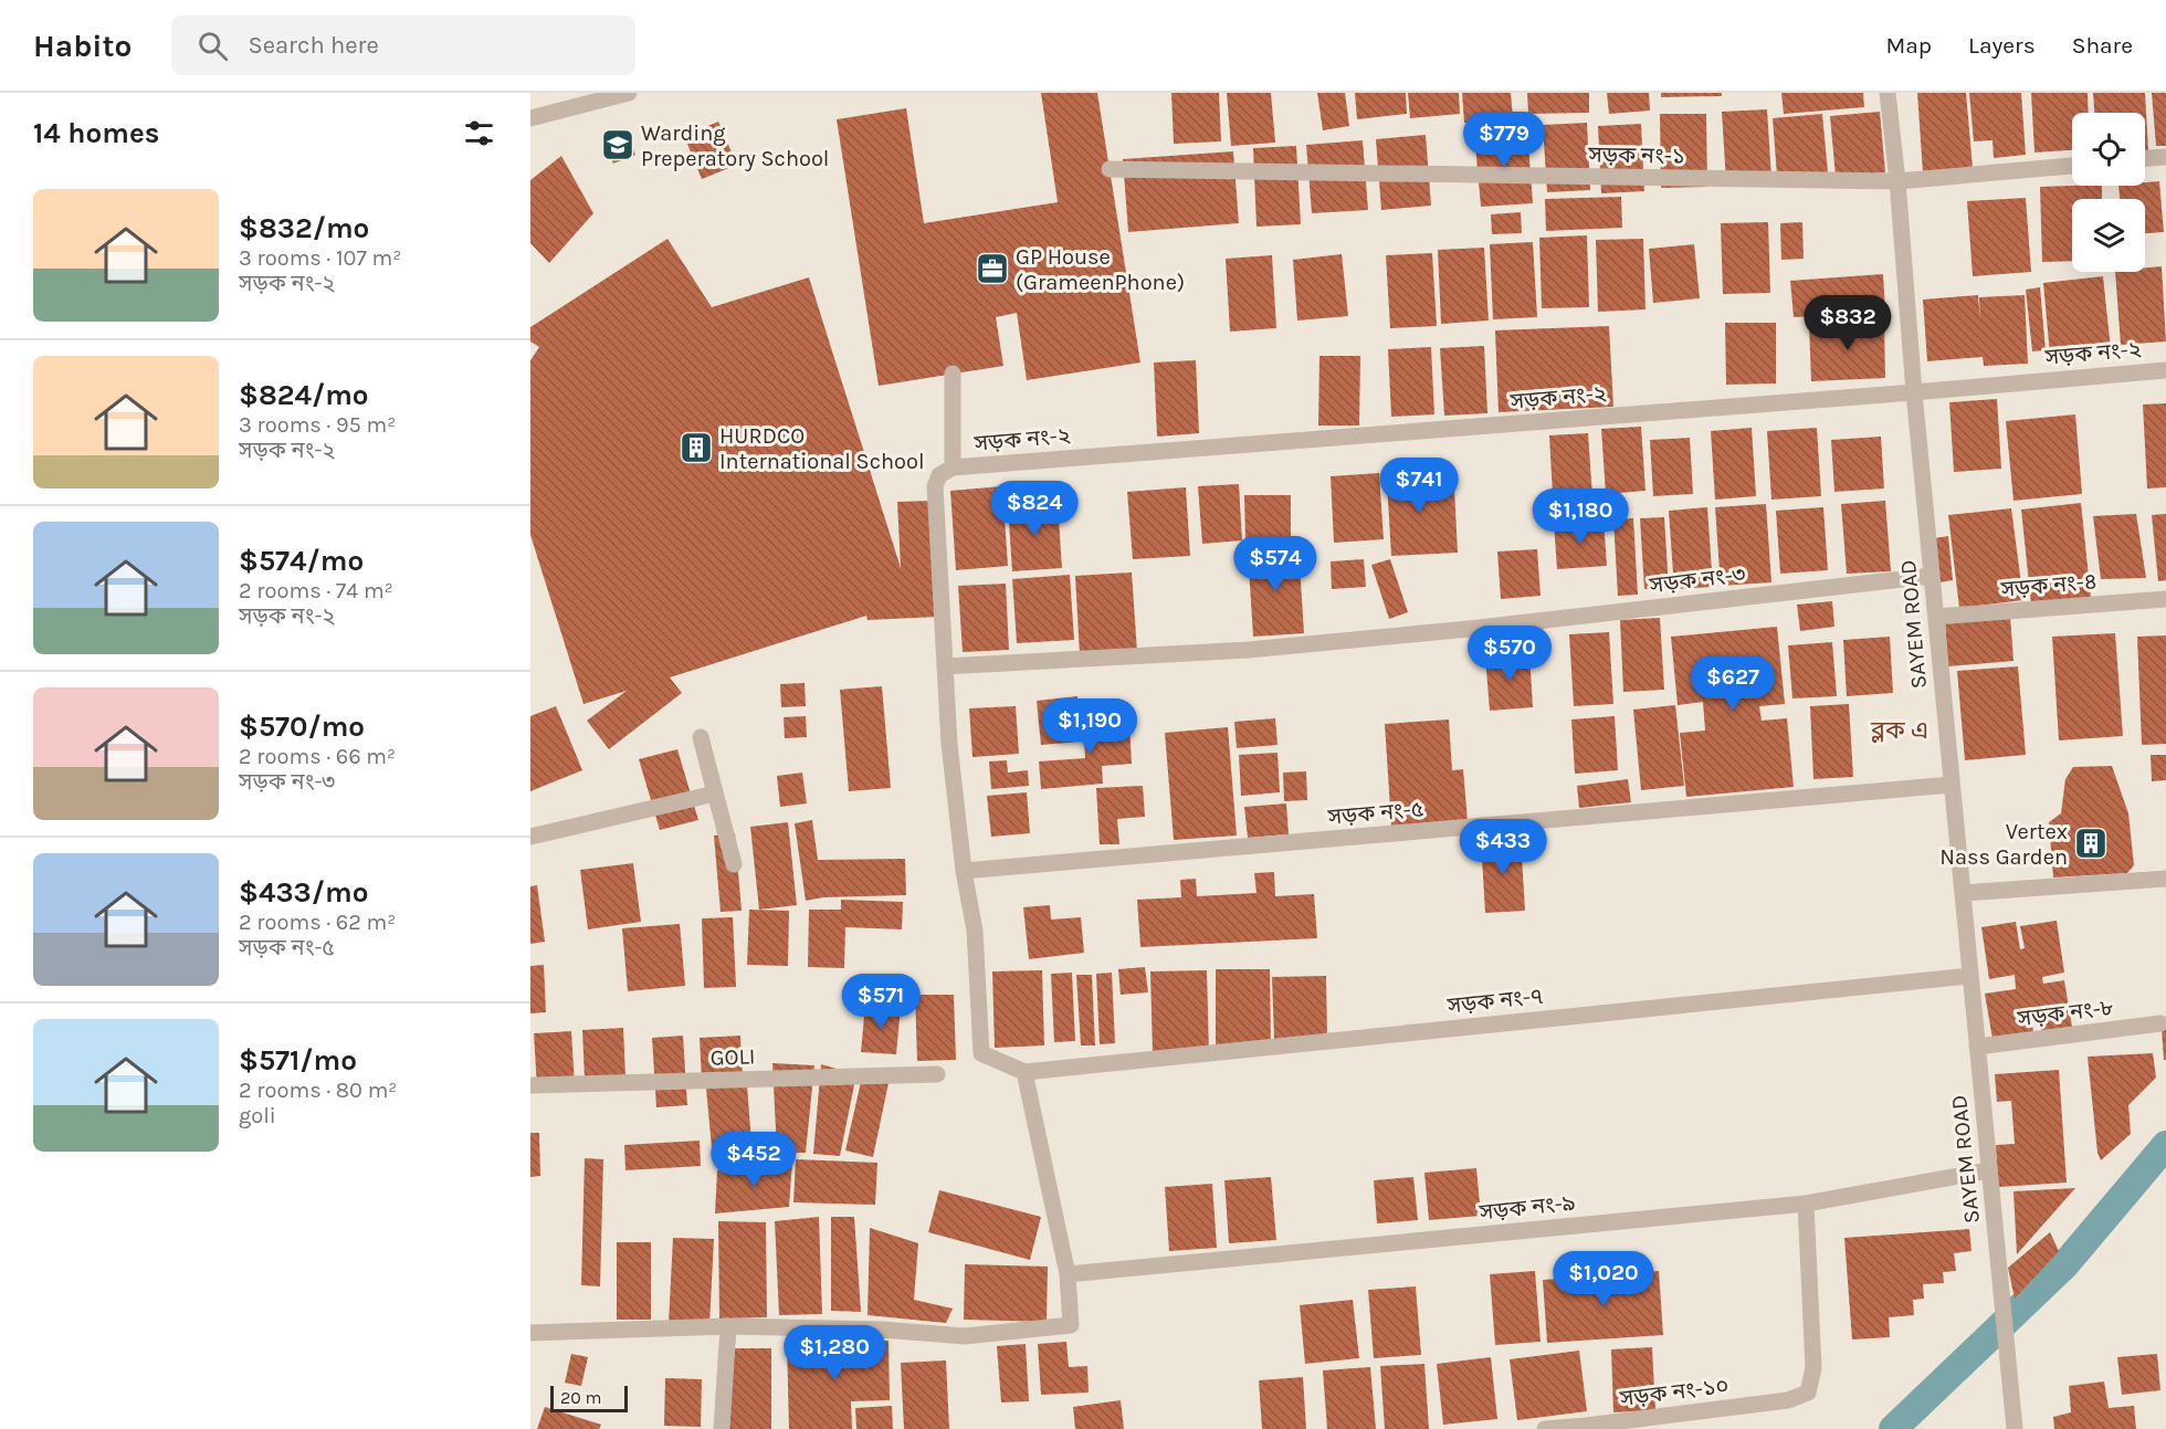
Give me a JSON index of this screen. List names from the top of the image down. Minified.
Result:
{"streets":{"street":["সড়ক নং-১","সড়ক নং-২","সড়ক নং-৩","সড়ক নং-৪","SAYEM ROAD","সড়ক নং-৫","সড়ক নং-৭","সড়ক নং-৮","GOLI","সড়ক নং-৯","সড়ক নং-১০"]},"crossings":[["সড়ক নং-১","SAYEM ROAD"],["সড়ক নং-২","SAYEM ROAD"],["সড়ক নং-৩","SAYEM ROAD"],["সড়ক নং-৪","SAYEM ROAD"],["SAYEM ROAD","সড়ক নং-৫"],["SAYEM ROAD","সড়ক নং-৭"],["SAYEM ROAD","সড়ক নং-৮"],["SAYEM ROAD","সড়ক নং-৯"],["সড়ক নং-৯","সড়ক নং-১০"]],"districts":["ব্লক এ"],"places":{"school or university":["Warding Preperatory School"],"office":["GP House (GrameenPhone)"],"building":["HURDCO International School","Vertex Nass Garden"]},"scale_bar":"20 m","page":{"header":"Habito","search":"Search here","nav":["Map","Layers","Share"],"heading":"14 homes","price":["$779","$832","$741","$824","$1,180","$574","$570","$627","$1,190","$433","$571","$452","$1,020","$1,280"],"list":[{"name":"$832/mo","note":"3 rooms · 107 m² · সড়ক নং-২"},{"name":"$824/mo","note":"3 rooms · 95 m² · সড়ক নং-২"},{"name":"$574/mo","note":"2 rooms · 74 m² · সড়ক নং-২"},{"name":"$570/mo","note":"2 rooms · 66 m² · সড়ক নং-৩"},{"name":"$433/mo","note":"2 rooms · 62 m² · সড়ক নং-৫"},{"name":"$571/mo","note":"2 rooms · 80 m² · goli"}],"scale":"20 m"}}
